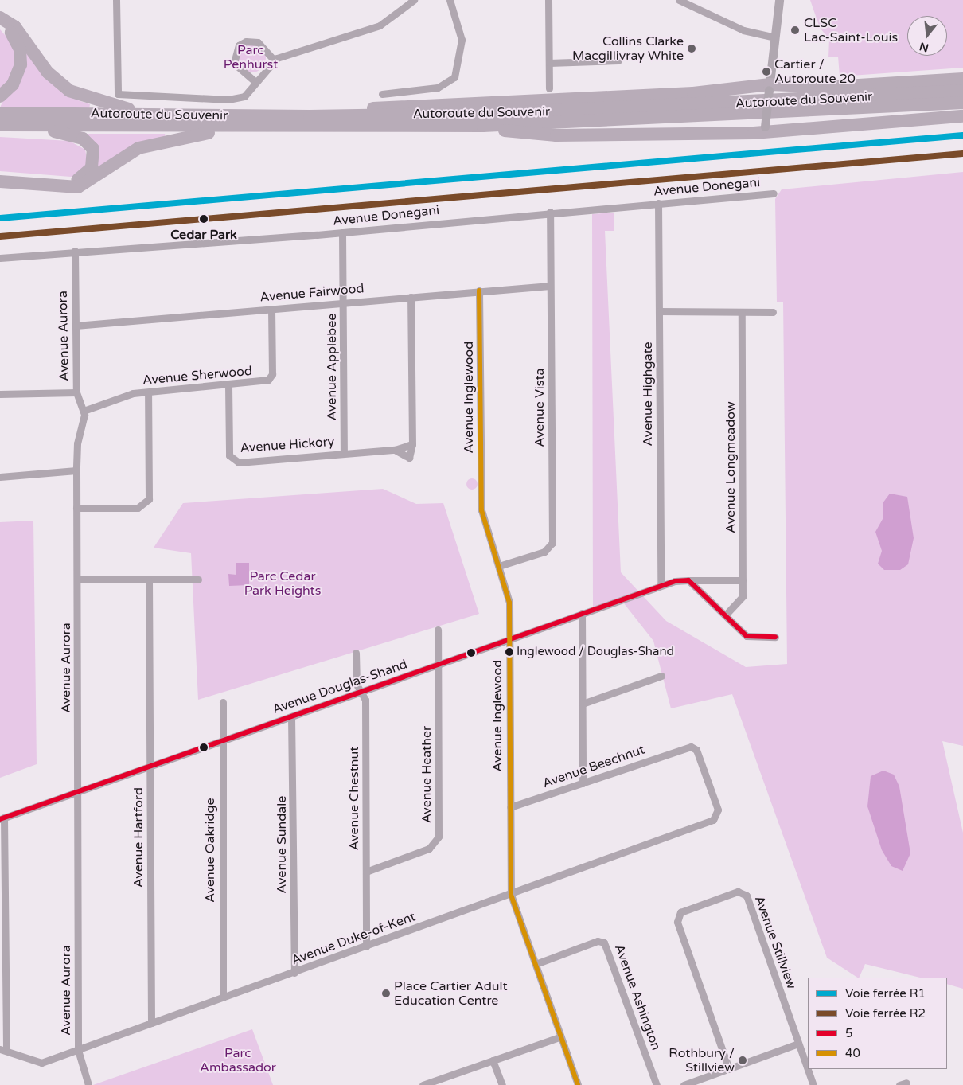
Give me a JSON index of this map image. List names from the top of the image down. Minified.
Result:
{"streets":{"highway":["Autoroute du Souvenir"],"street":["Avenue Donegani","Avenue Fairwood","Avenue Aurora","Avenue Applebee","Avenue Sherwood","Avenue Highgate","Avenue Inglewood","Avenue Vista","Avenue Hickory","Avenue Longmeadow","Avenue Douglas-Shand","Avenue Beechnut","Avenue Heather","Avenue Chestnut","Avenue Hartford","Avenue Sundale","Avenue Oakridge","Avenue Duke-of-Kent","Avenue Stillview","Avenue Ashington"]},"crossings":[["Avenue Donegani","Avenue Aurora"],["Avenue Donegani","Avenue Applebee"],["Avenue Donegani","Avenue Highgate"],["Avenue Donegani","Avenue Vista"],["Avenue Fairwood","Avenue Aurora"],["Avenue Fairwood","Avenue Applebee"],["Avenue Fairwood","Avenue Sherwood"],["Avenue Fairwood","Avenue Inglewood"],["Avenue Fairwood","Avenue Vista"],["Avenue Aurora","Avenue Sherwood"],["Avenue Aurora","Avenue Douglas-Shand"],["Avenue Aurora","Avenue Duke-of-Kent"],["Avenue Applebee","Avenue Hickory"],["Avenue Sherwood","Avenue Hickory"],["Avenue Highgate","Avenue Douglas-Shand"],["Avenue Inglewood","Avenue Vista"],["Avenue Inglewood","Avenue Douglas-Shand"],["Avenue Inglewood","Avenue Beechnut"],["Avenue Inglewood","Avenue Duke-of-Kent"],["Avenue Inglewood","Avenue Ashington"],["Avenue Longmeadow","Avenue Douglas-Shand"],["Avenue Douglas-Shand","Avenue Heather"],["Avenue Douglas-Shand","Avenue Chestnut"],["Avenue Douglas-Shand","Avenue Hartford"],["Avenue Douglas-Shand","Avenue Sundale"],["Avenue Douglas-Shand","Avenue Oakridge"],["Avenue Beechnut","Avenue Duke-of-Kent"],["Avenue Heather","Avenue Chestnut"],["Avenue Chestnut","Avenue Duke-of-Kent"],["Avenue Hartford","Avenue Duke-of-Kent"],["Avenue Sundale","Avenue Duke-of-Kent"],["Avenue Oakridge","Avenue Duke-of-Kent"]],"parks":["Parc Penhurst","Parc Cedar Park Heights","Parc Ambassador"],"places":["CLSC Lac-Saint-Louis","Collins Clarke Macgillivray White","Cartier / Autoroute 20","Cedar Park","Inglewood / Douglas-Shand","Place Cartier Adult Education Centre","Rothbury / Stillview"],"lines":["rail line R1","rail line R2","transit line 40","transit line 5"],"legend":["Voie ferrée R1","Voie ferrée R2","5","40"],"north":"bottom"}
